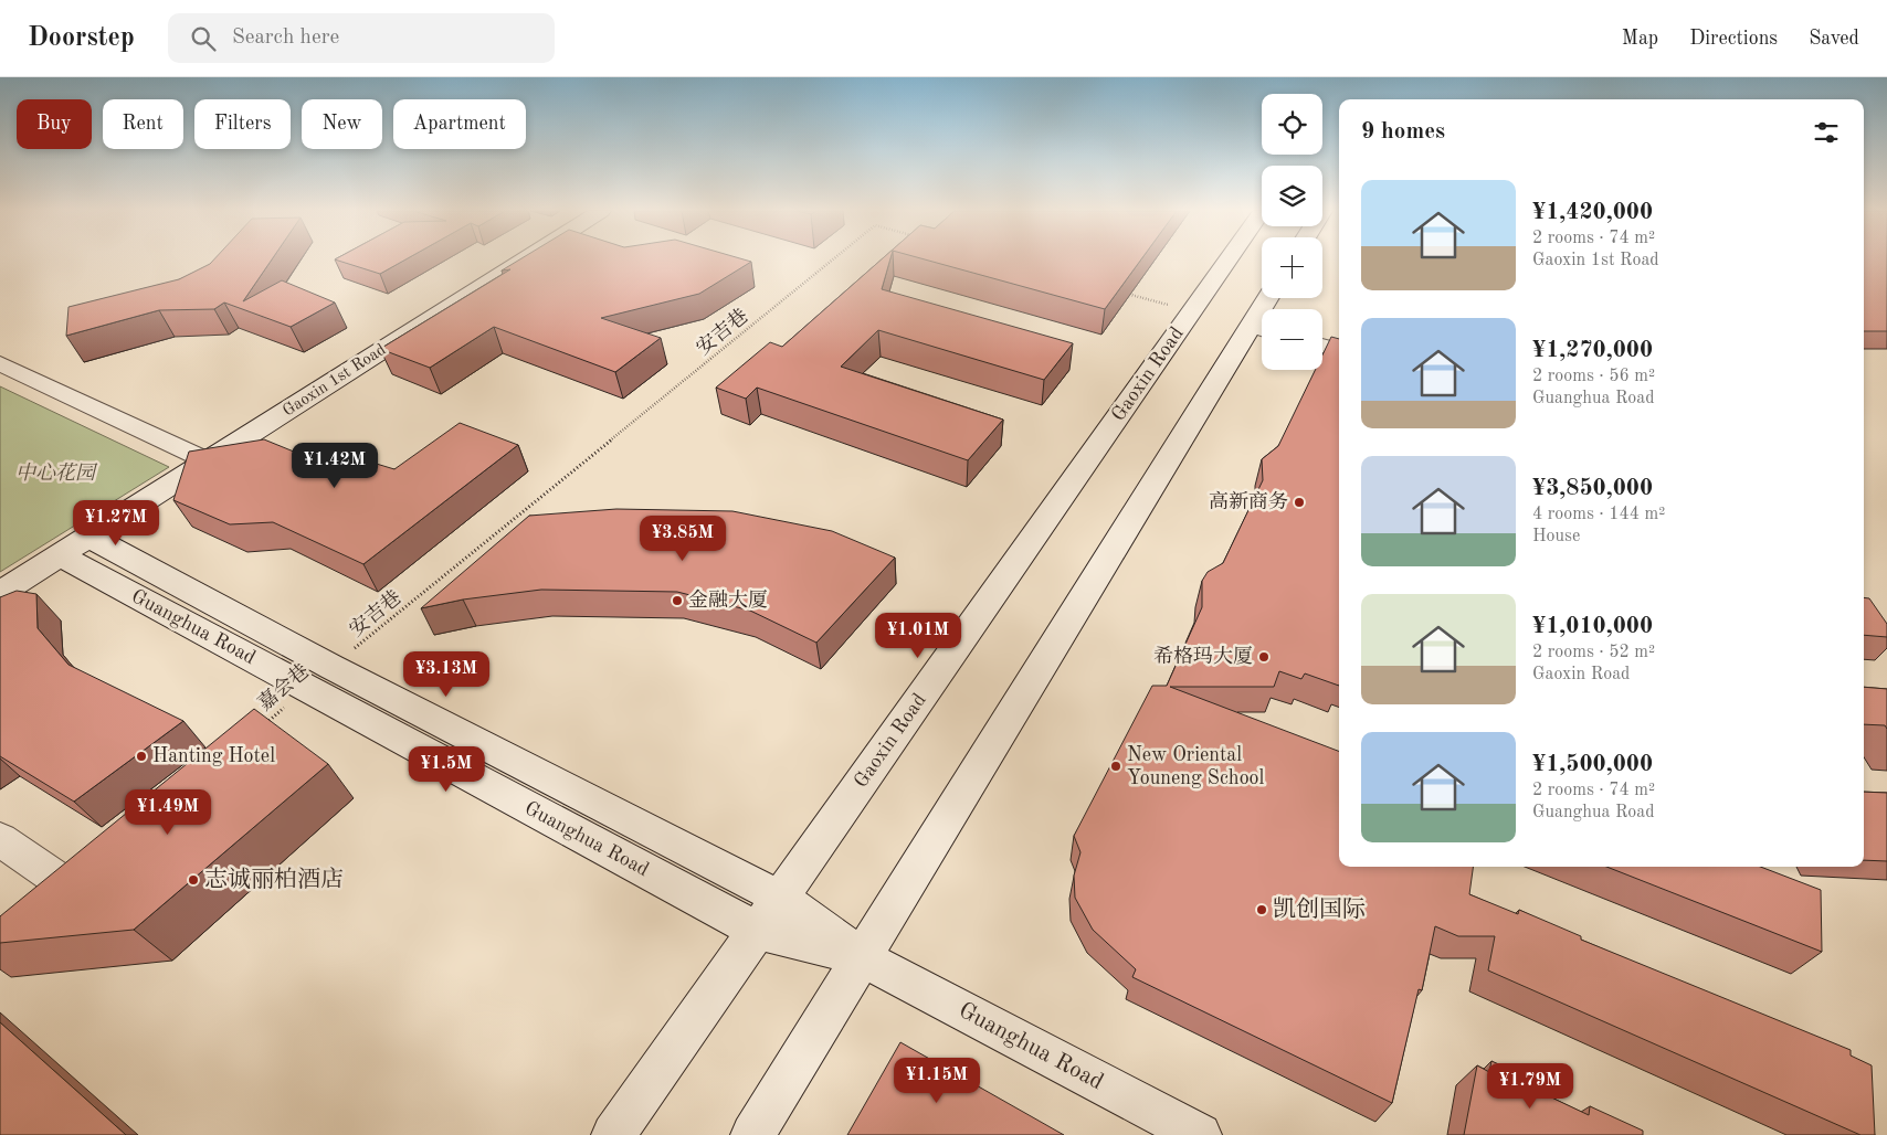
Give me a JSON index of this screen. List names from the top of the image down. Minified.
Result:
{"streets":{"street":["Gaoxin Road","Gaoxin 1st Road","Guanghua Road"],"path":["安吉巷","嘉会巷"]},"crossings":[["安吉巷","Guanghua Road"],["安吉巷","嘉会巷"],["Gaoxin Road","Guanghua Road"],["Gaoxin 1st Road","Guanghua Road"],["Guanghua Road","嘉会巷"]],"parks":["中心花园"],"places":["高新商务","金融大厦","希格玛大厦","Hanting Hotel","New Oriental Youneng School","志诚丽柏酒店","凯创国际"],"page":{"header":"Doorstep","search":"Search here","nav":["Map","Directions","Saved"],"map_buttons":["+","−"],"chip":["Buy","Rent","Filters","New","Apartment"],"heading":"9 homes","list":[{"name":"¥1,420,000","note":"2 rooms · 74 m² · Gaoxin 1st Road"},{"name":"¥1,270,000","note":"2 rooms · 56 m² · Guanghua Road"},{"name":"¥3,850,000","note":"4 rooms · 144 m² · House"},{"name":"¥1,010,000","note":"2 rooms · 52 m² · Gaoxin Road"},{"name":"¥1,500,000","note":"2 rooms · 74 m² · Guanghua Road"}],"price":["¥1.42M","¥1.27M","¥3.85M","¥1.01M","¥3.13M","¥1.5M","¥1.49M","¥1.15M","¥1.79M"]}}
